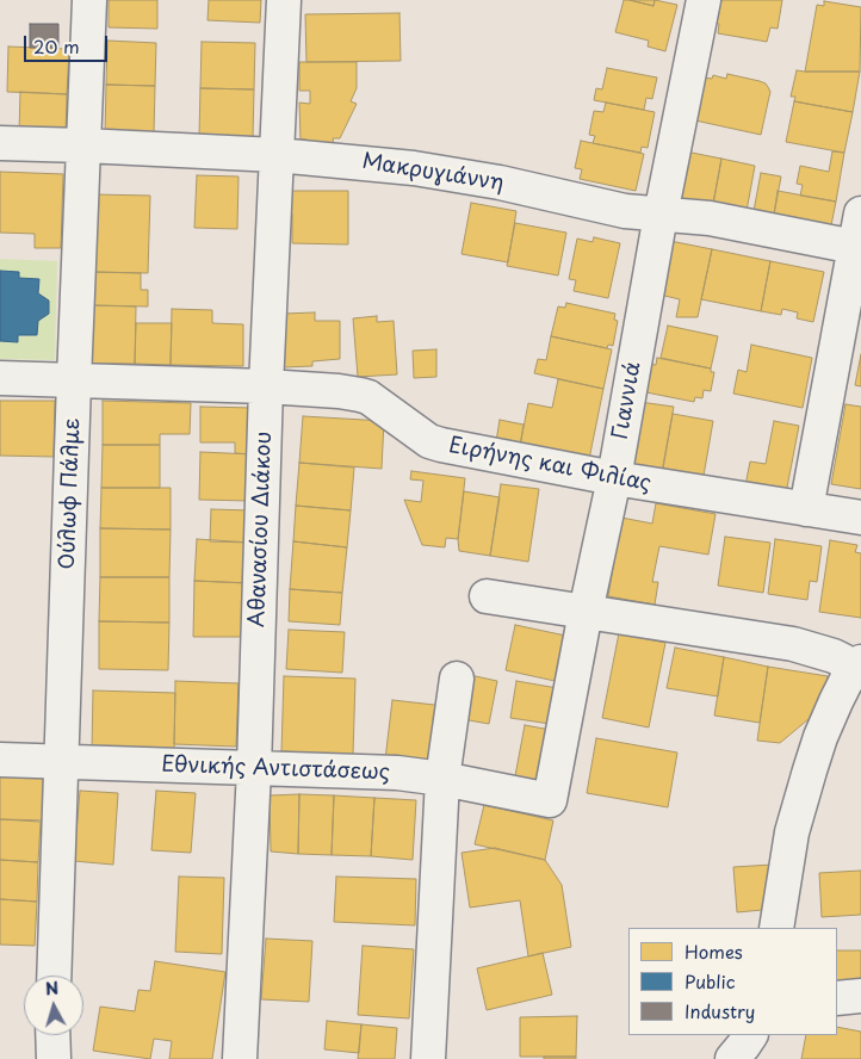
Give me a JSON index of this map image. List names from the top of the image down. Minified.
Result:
{"streets":{"street":["Μακρυγιάννη","Γιαννιά","Ειρήνης και Φιλίας","Ούλωφ Πάλμε","Αθανασίου Διάκου","Εθνικής Αντιστάσεως"]},"crossings":[["Μακρυγιάννη","Γιαννιά"],["Μακρυγιάννη","Ούλωφ Πάλμε"],["Μακρυγιάννη","Αθανασίου Διάκου"],["Γιαννιά","Ειρήνης και Φιλίας"],["Γιαννιά","Εθνικής Αντιστάσεως"],["Ειρήνης και Φιλίας","Ούλωφ Πάλμε"],["Ειρήνης και Φιλίας","Αθανασίου Διάκου"],["Ούλωφ Πάλμε","Εθνικής Αντιστάσεως"],["Αθανασίου Διάκου","Εθνικής Αντιστάσεως"]],"legend":["Homes","Public","Industry"],"scale_bar":"20 m","north":"top"}
